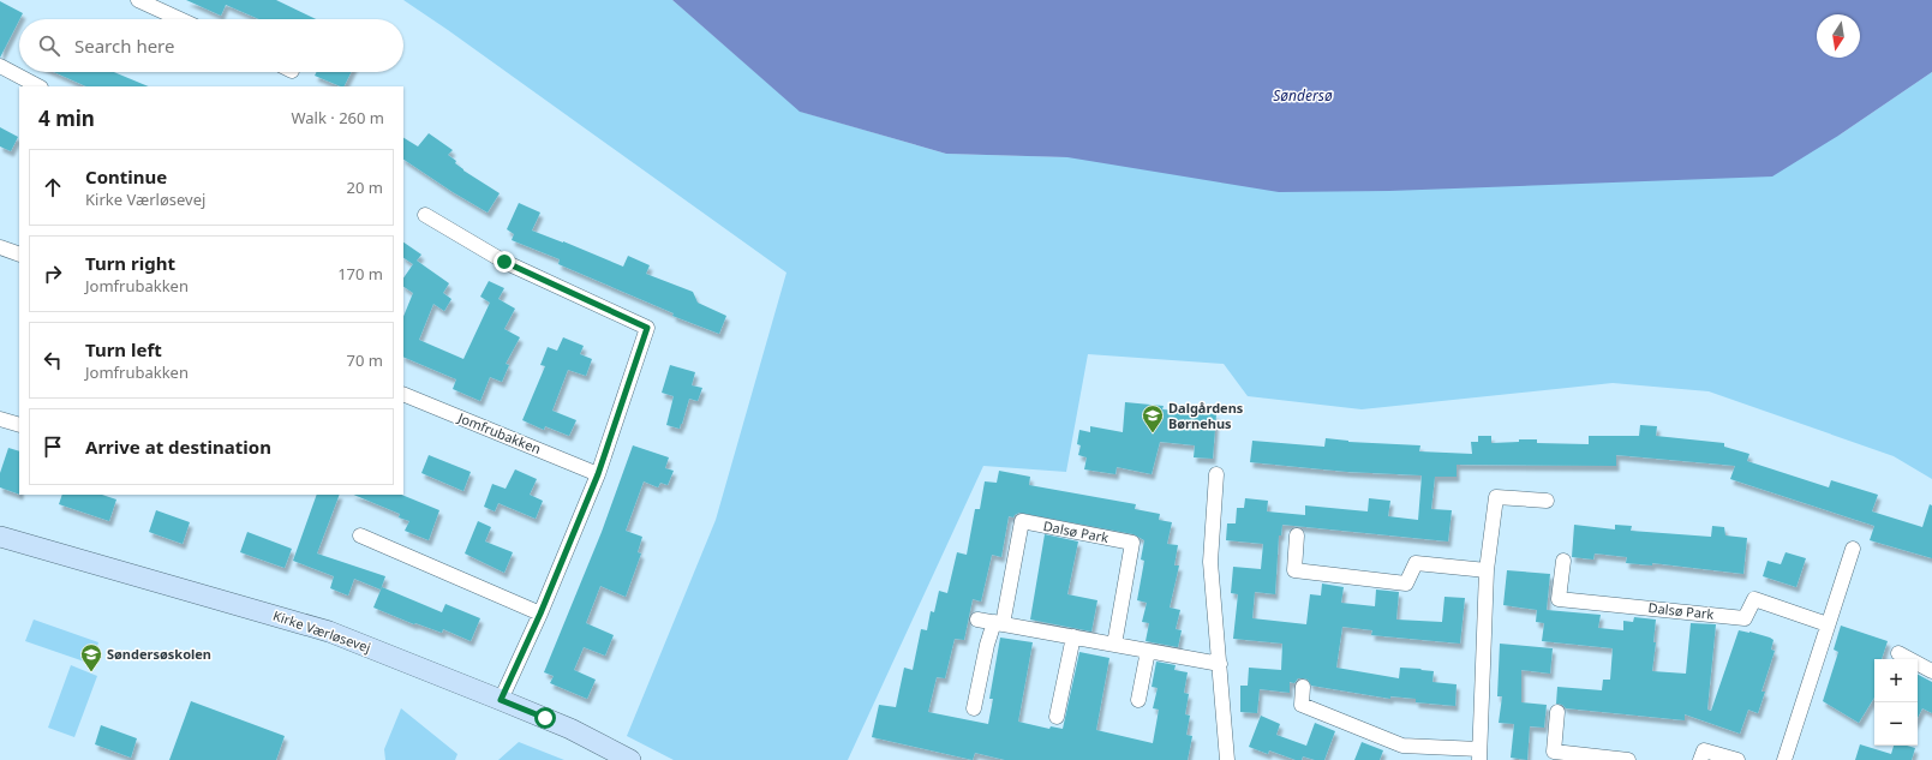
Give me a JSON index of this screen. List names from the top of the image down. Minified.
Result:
{"streets":{"street":["Jomfrubakken","Dalsø Park","Kirke Værløsevej"]},"water":["Søndersø"],"places":{"school or university":["Dalgårdens Børnehus","Søndersøskolen"]},"north":"bottom","page":{"search":"Search here","heading":["4 min","Walk · 260 m"],"list":[["Continue","Kirke Værløsevej","20 m"],["Turn right","Jomfrubakken","170 m"],["Turn left","Jomfrubakken","70 m"],"Arrive at destination"],"map_buttons":["+","−"]}}
